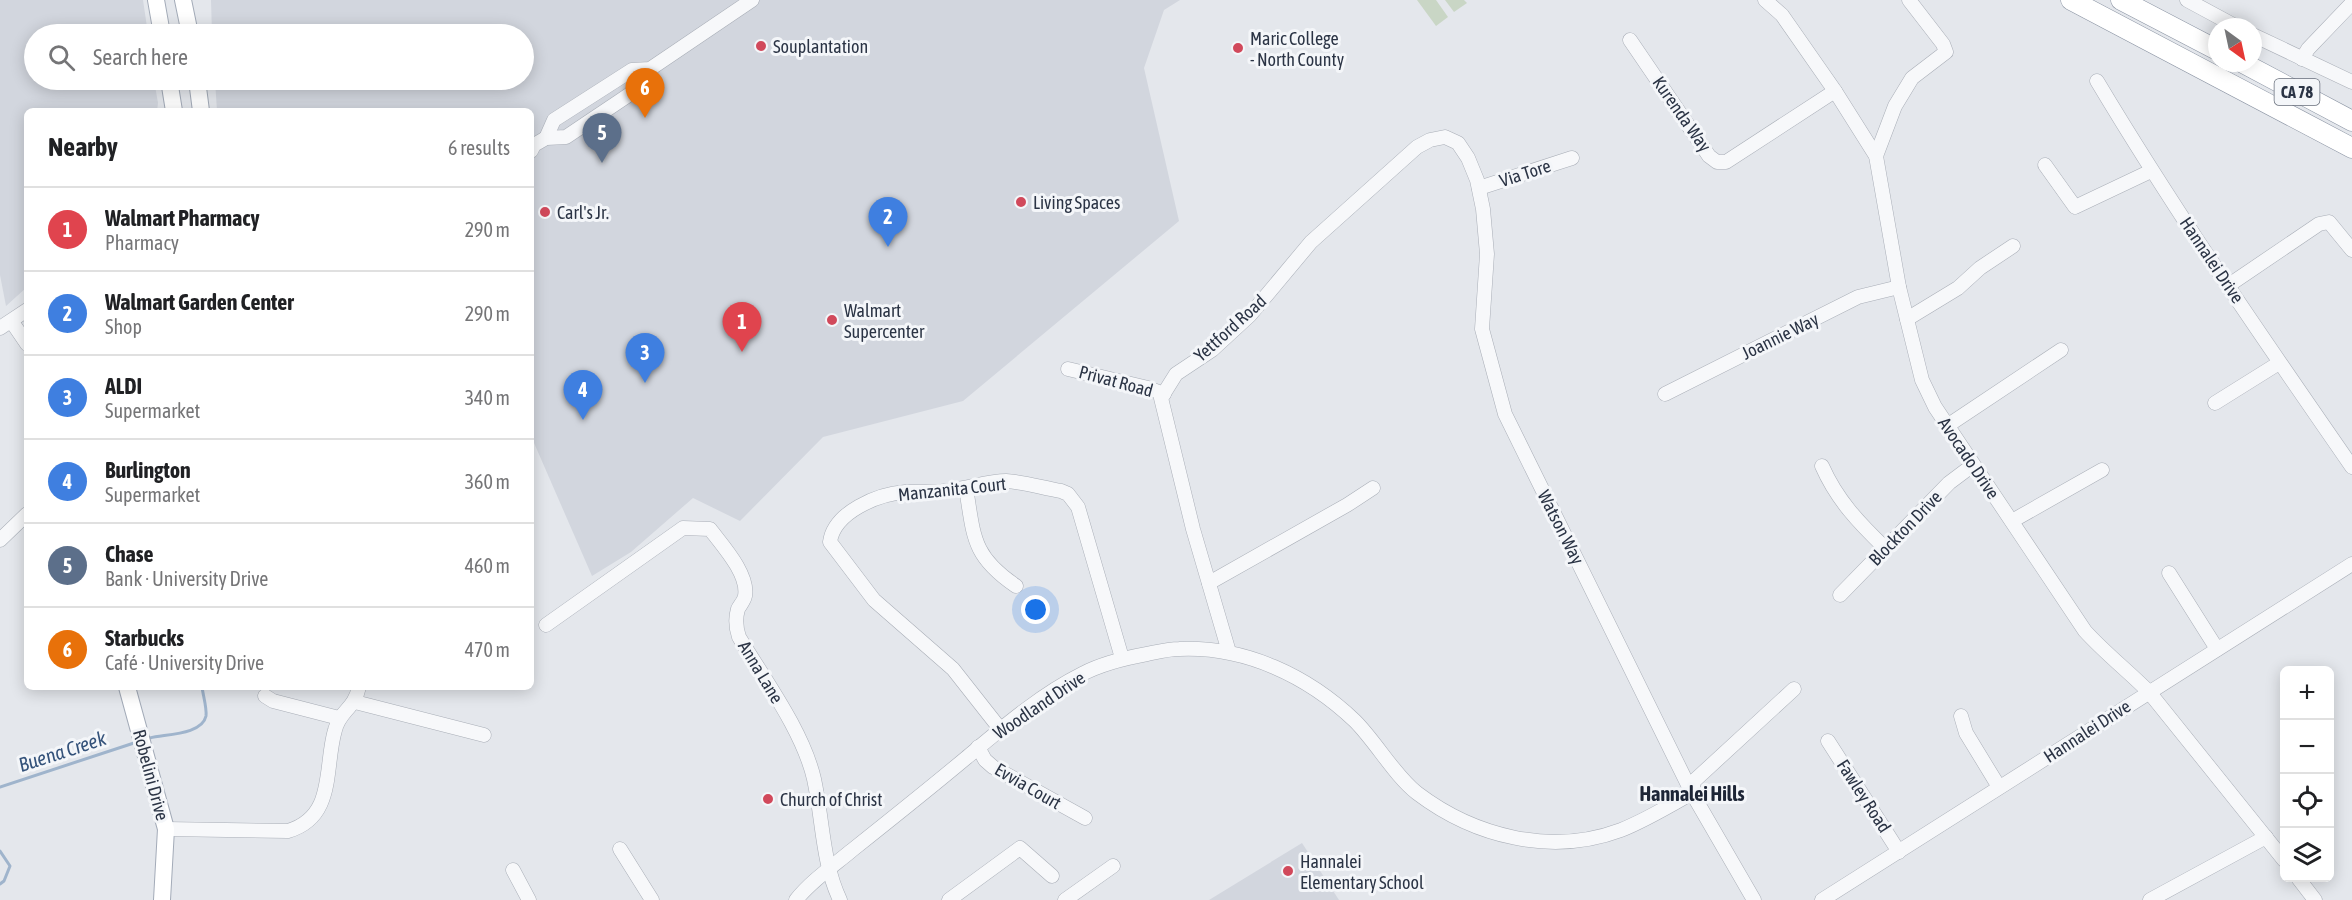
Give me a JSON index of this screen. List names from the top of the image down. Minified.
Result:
{"streets":{"highway":["CA 78"],"main road":["Robelini Drive"],"street":["Kurenda Way","Via Tore","Hannalei Drive","Yettford Road","Joannie Way","Privat Road","Avocado Drive","Manzanita Court","Watson Way","Blockton Drive","Anna Lane","Woodland Drive","Evvia Court","Fawley Road"]},"crossings":[["Kurenda Way","Avocado Drive"],["Via Tore","Watson Way"],["Hannalei Drive","Avocado Drive"],["Hannalei Drive","Fawley Road"],["Yettford Road","Privat Road"],["Yettford Road","Watson Way"],["Joannie Way","Avocado Drive"],["Avocado Drive","Blockton Drive"],["Manzanita Court","Woodland Drive"],["Watson Way","Woodland Drive"],["Anna Lane","Woodland Drive"],["Woodland Drive","Evvia Court"]],"districts":["Hannalei Hills"],"water":["Buena Creek"],"places":["Souplantation","Maric College - North County","Living Spaces","Carl's Jr.","Walmart Supercenter","Church of Christ","Hannalei Elementary School"],"north":"bottom right","page":{"search":"Search here","pins":["6","5","2","1","3","4"],"heading":["Nearby","6 results"],"list":[{"mark":"1","name":"Walmart Pharmacy","note":"Pharmacy","value":"290 m"},{"mark":"2","name":"Walmart Garden Center","note":"Shop","value":"290 m"},{"mark":"3","name":"ALDI","note":"Supermarket","value":"340 m"},{"mark":"4","name":"Burlington","note":"Supermarket","value":"360 m"},{"mark":"5","name":"Chase","note":"Bank · University Drive","value":"460 m"},{"mark":"6","name":"Starbucks","note":"Café · University Drive","value":"470 m"}],"map_buttons":["+","−"]}}
